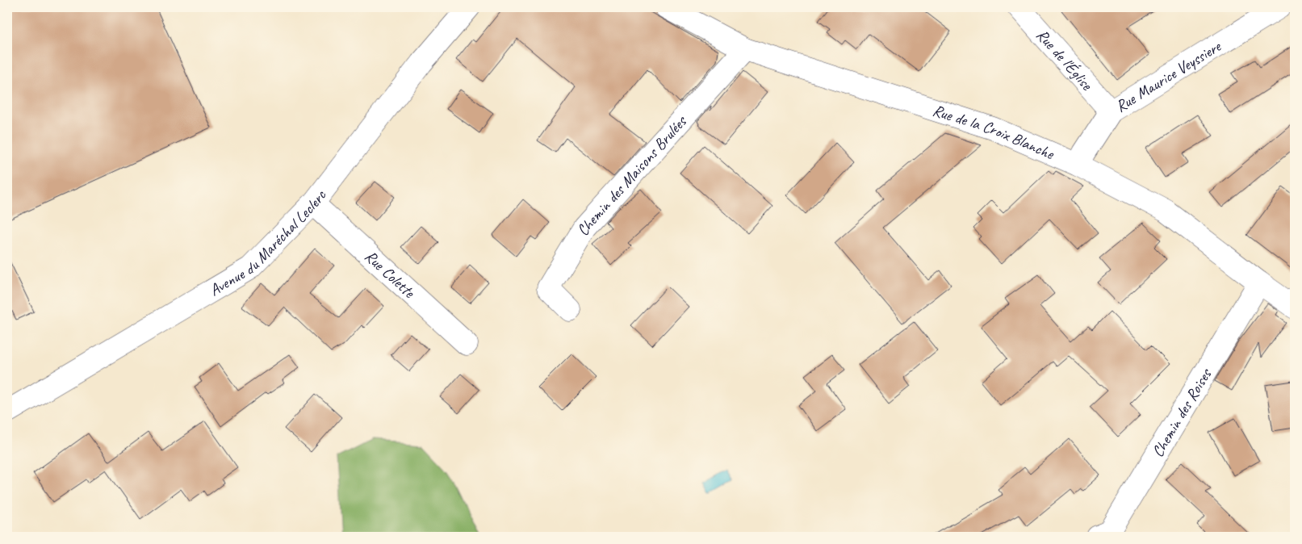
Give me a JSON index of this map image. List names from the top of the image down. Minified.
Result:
{"streets":{"street":["Rue de l'Église","Rue Maurice Veyssiere","Rue de la Croix Blanche","Chemin des Maisons Brulées","Avenue du Maréchal Leclerc","Rue Colette","Chemin des Roises"]},"crossings":[["Rue de l'Église","Rue Maurice Veyssiere"],["Rue Maurice Veyssiere","Rue de la Croix Blanche"],["Rue de la Croix Blanche","Chemin des Maisons Brulées"],["Rue de la Croix Blanche","Chemin des Roises"],["Avenue du Maréchal Leclerc","Rue Colette"]]}
